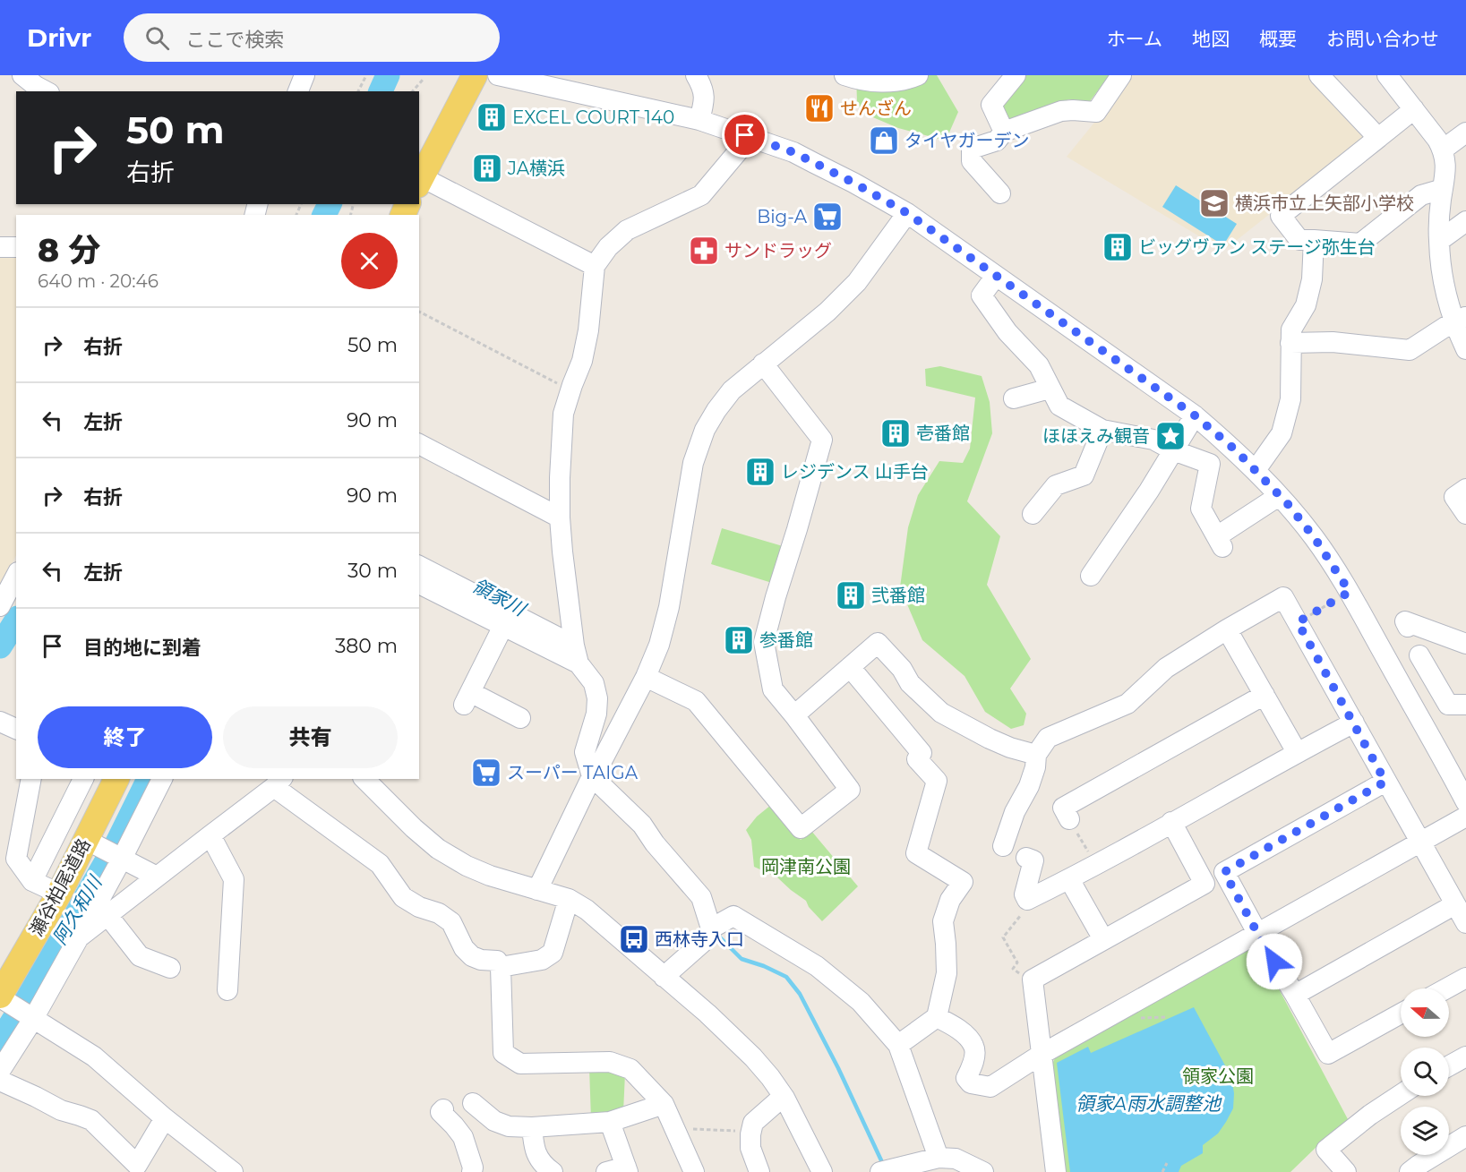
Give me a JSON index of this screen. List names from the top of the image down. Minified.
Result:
{"streets":{"main road":["瀬谷柏尾道路"]},"water":["領家川","阿久和川","領家A雨水調整池"],"parks":["岡津南公園","領家公園"],"places":{"restaurant":["せんざん"],"building":["EXCEL COURT 140","JA横浜","ビッグヴァン ステージ弥生台","壱番館","レジデンス 山手台","弐番館","参番館"],"shop":["タイヤガーデン"],"school or university":["横浜市立上矢部小学校"],"supermarket":["Big-A","スーパー TAIGA"],"pharmacy":["サンドラッグ"],"place":["ほほえみ観音"],"bus stop":["西林寺入口"]},"north":"left","page":{"header":"Drivr","search":"ここで検索","nav":["ホーム","地図","概要","お問い合わせ"],"turn":["50 m","右折"],"heading":["8 分","640 m · 20:46"],"list":[{"name":"右折","value":"50 m"},{"name":"左折","value":"90 m"},{"name":"右折","value":"90 m"},{"name":"左折","value":"30 m"},{"name":"目的地に到着","value":"380 m"}],"buttons":["終了","共有"]}}
